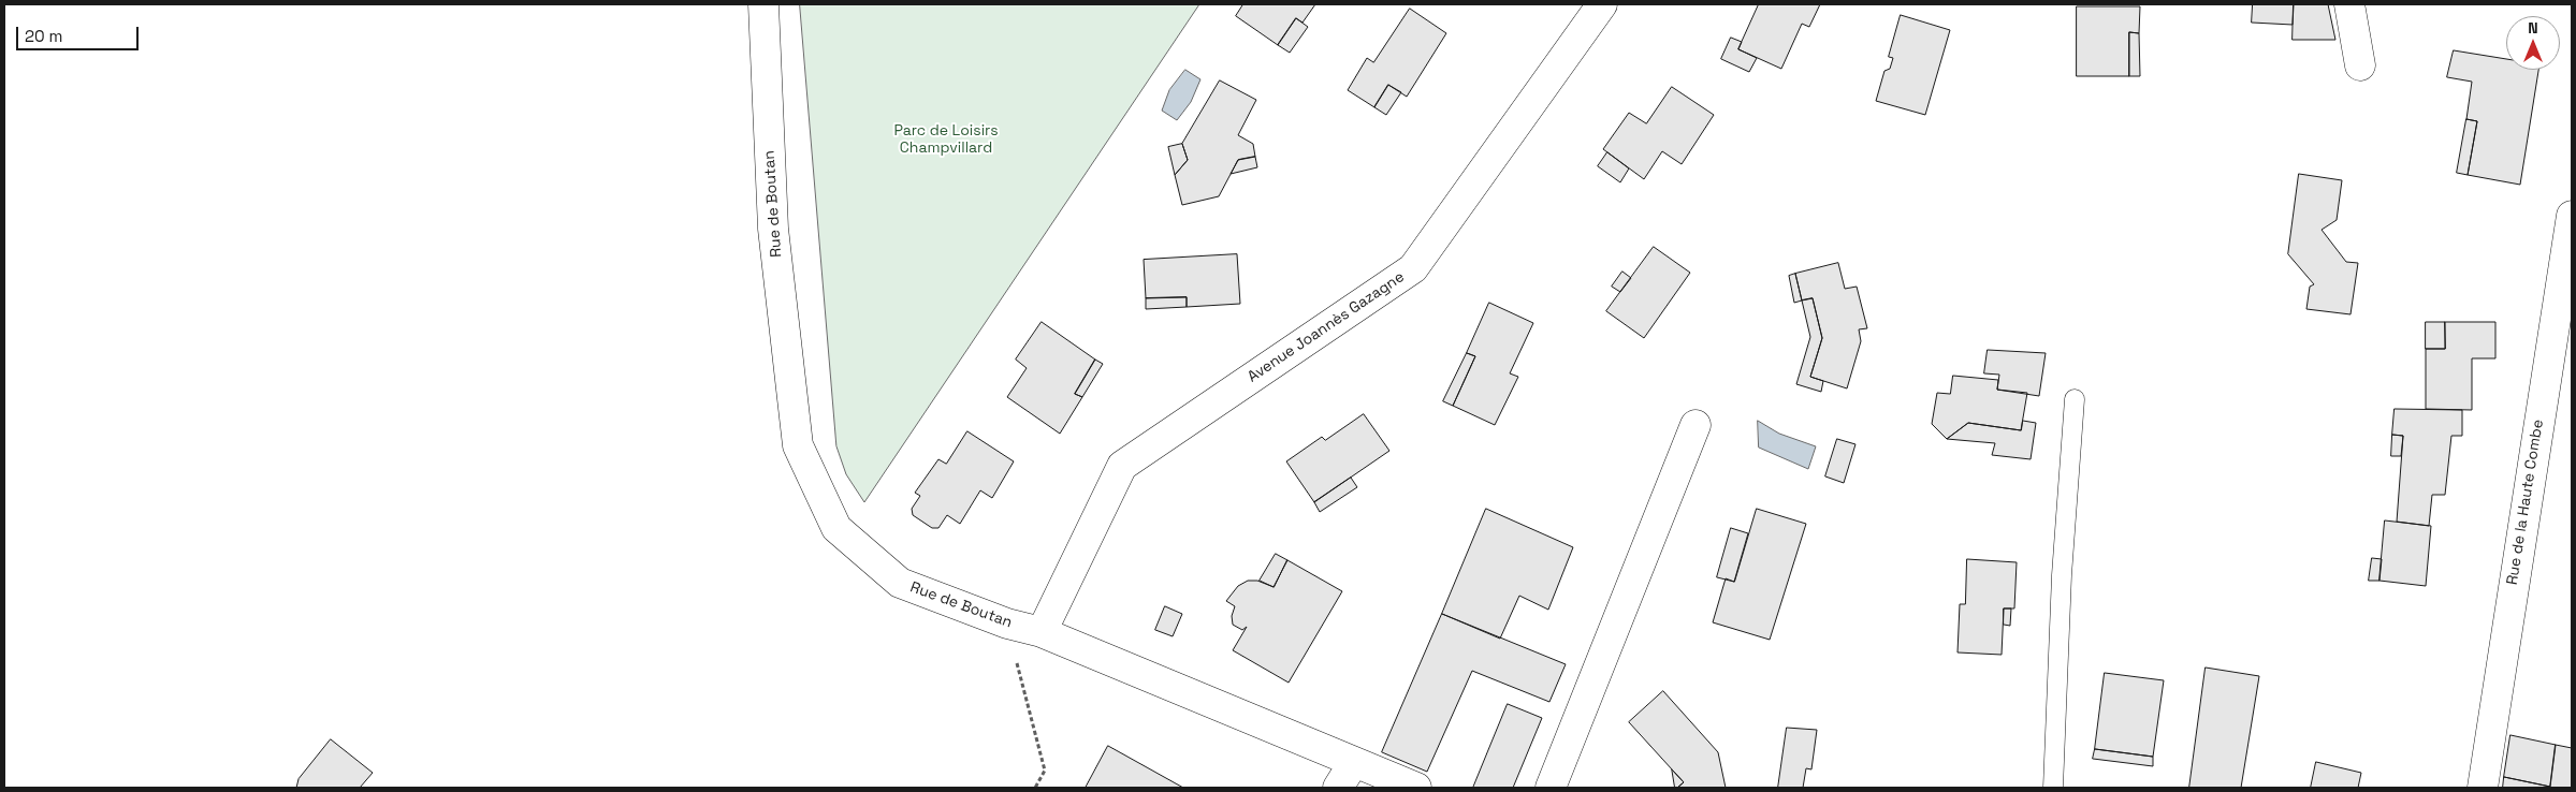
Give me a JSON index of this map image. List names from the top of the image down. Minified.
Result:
{"streets":{"street":["Rue de Boutan","Avenue Joannès Gazagne","Rue de la Haute Combe"]},"crossings":[["Rue de Boutan","Avenue Joannès Gazagne"]],"parks":["Parc de Loisirs Champvillard"],"scale_bar":"20 m","north":"top"}
